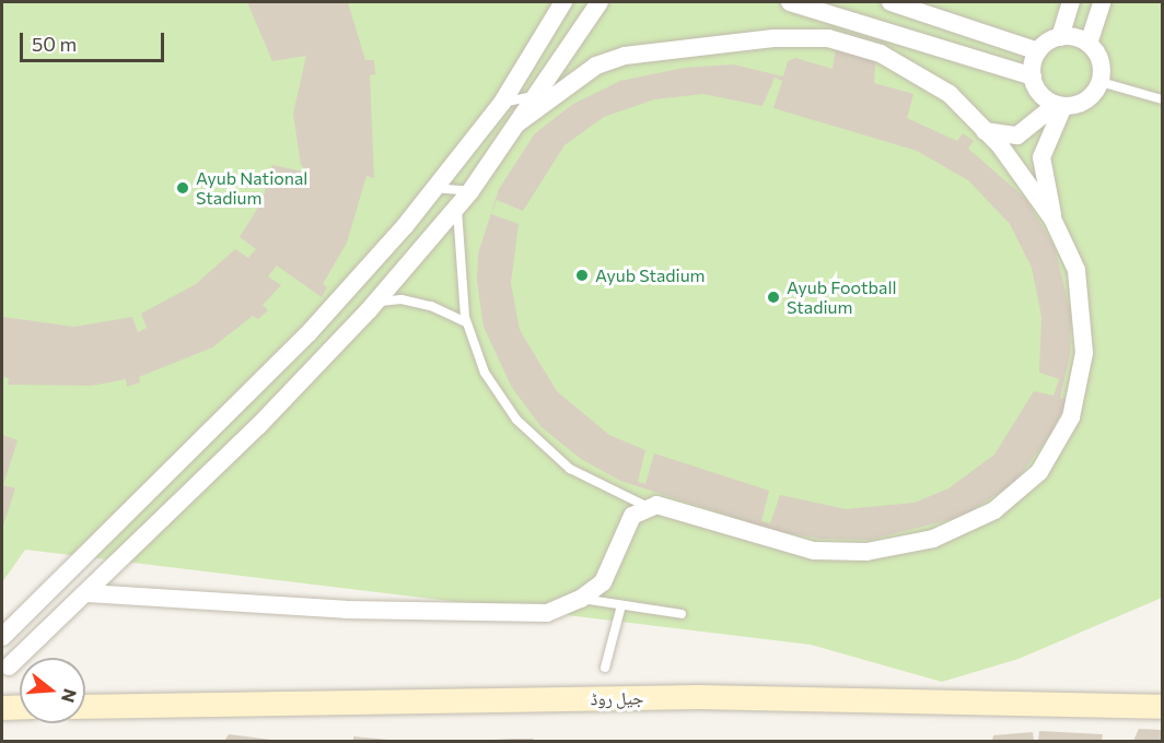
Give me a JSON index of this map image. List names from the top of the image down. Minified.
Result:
{"streets":{"main road":["جیل روڈ"]},"places":["Ayub National Stadium","Ayub Stadium","Ayub Football Stadium"],"scale_bar":"50 m","north":"right"}
